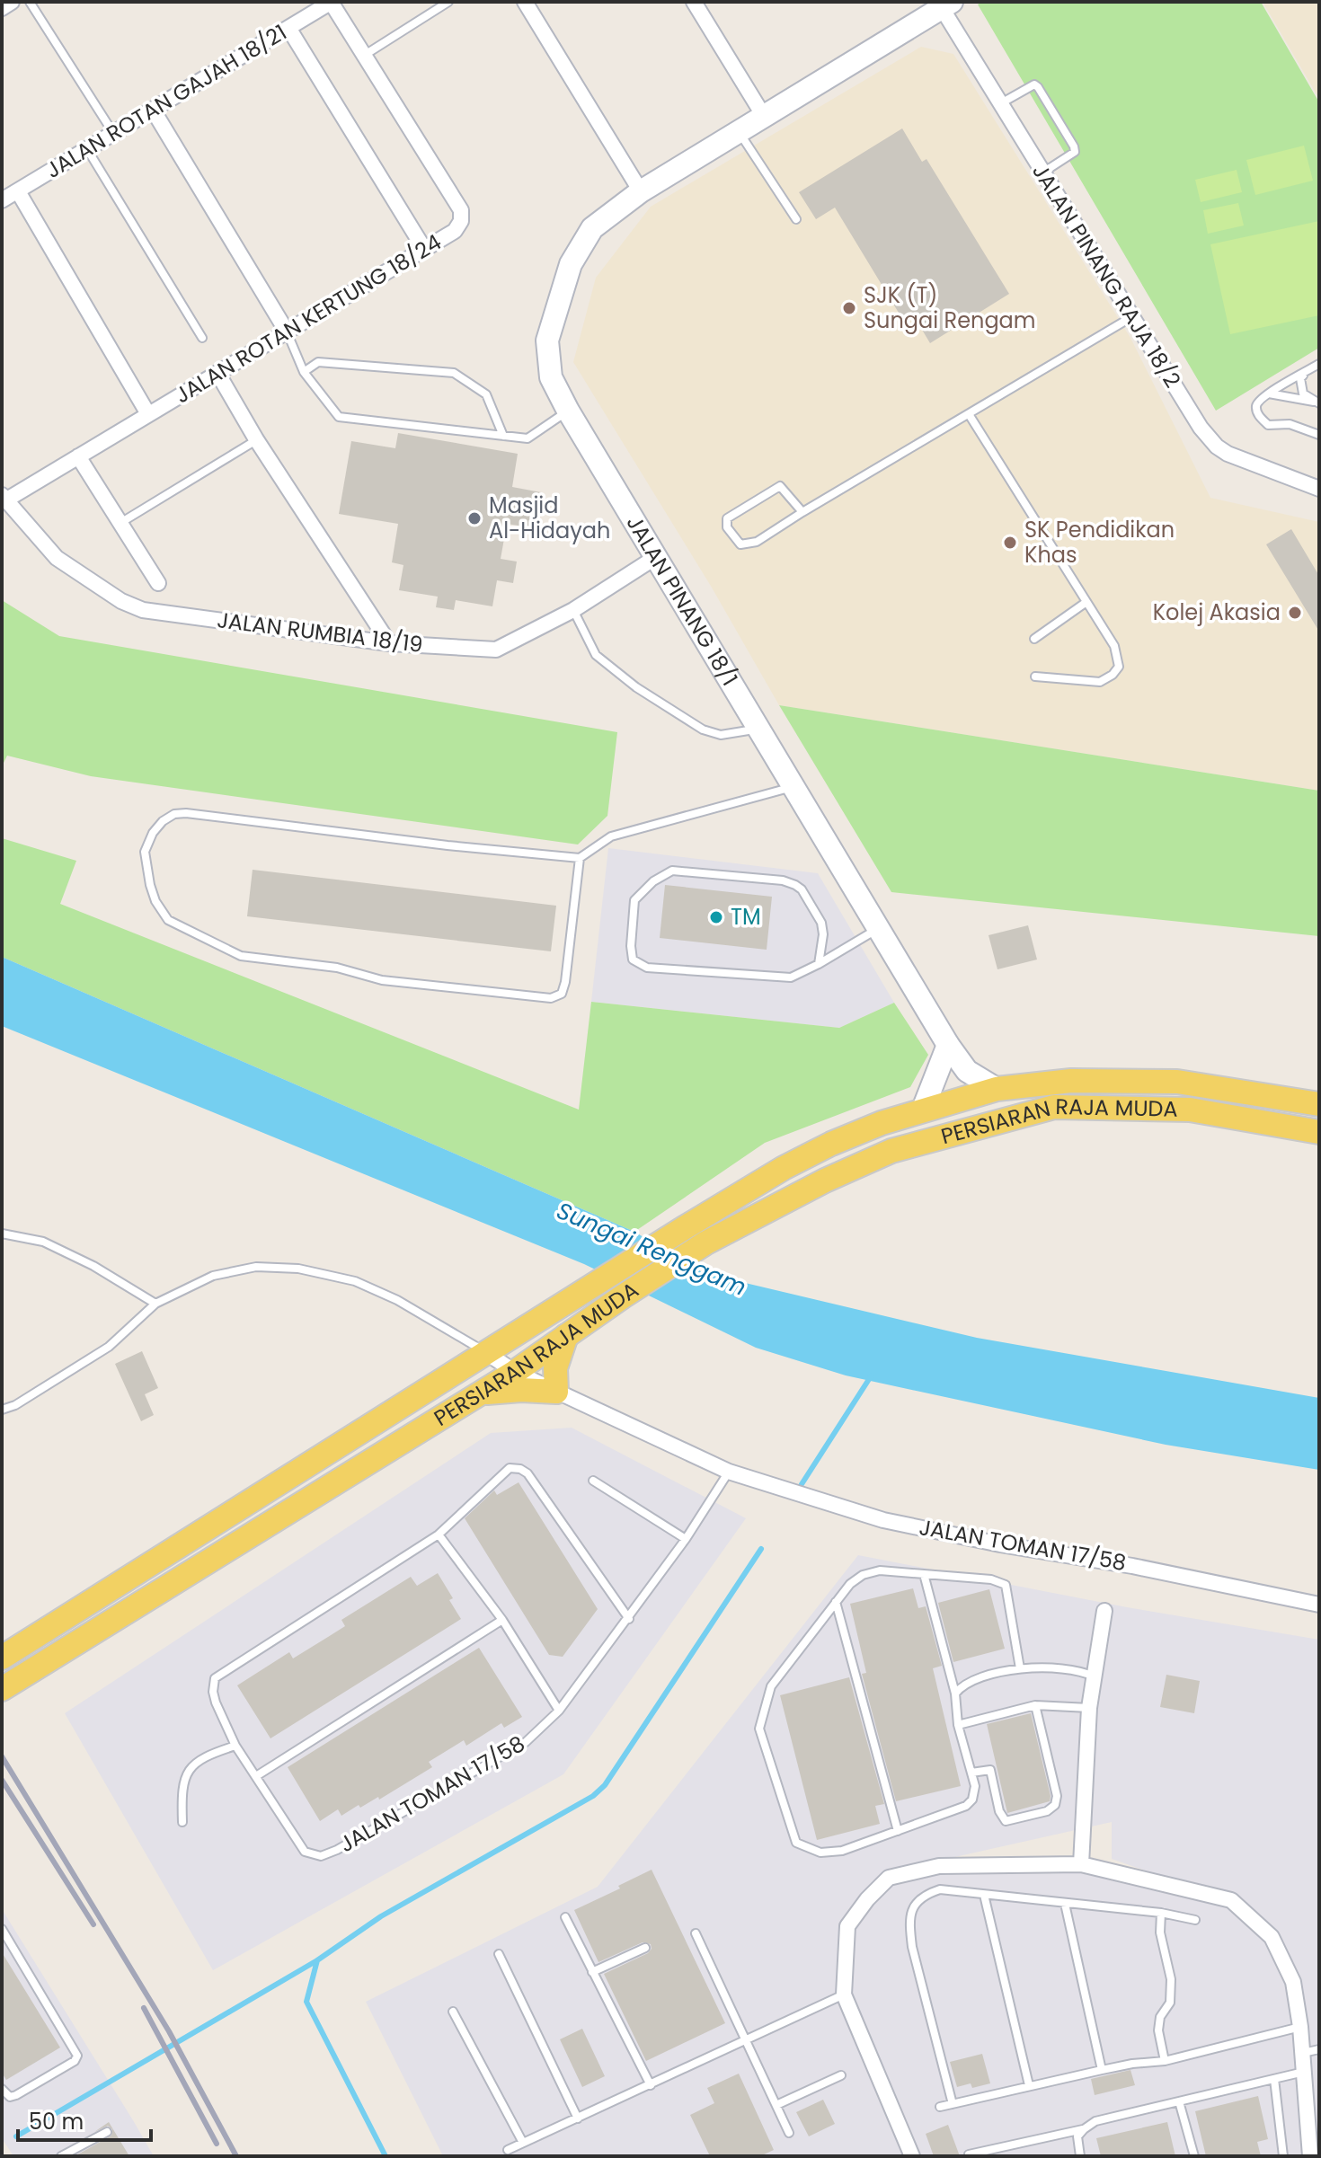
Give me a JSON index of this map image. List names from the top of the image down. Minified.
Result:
{"streets":{"main road":["PERSIARAN RAJA MUDA"],"street":["JALAN ROTAN GAJAH 18/21","JALAN PINANG RAJA 18/2","JALAN ROTAN KERTUNG 18/24","JALAN PINANG 18/1","JALAN RUMBIA 18/19","JALAN TOMAN 17/58"]},"crossings":[["JALAN ROTAN GAJAH 18/21","JALAN ROTAN KERTUNG 18/24"],["JALAN PINANG RAJA 18/2","JALAN PINANG 18/1"],["JALAN ROTAN KERTUNG 18/24","JALAN RUMBIA 18/19"],["JALAN PINANG 18/1","JALAN RUMBIA 18/19"],["JALAN PINANG 18/1","PERSIARAN RAJA MUDA"],["PERSIARAN RAJA MUDA","JALAN TOMAN 17/58"]],"water":["Sungai Renggam"],"places":["SJK (T) Sungai Rengam","Masjid Al-Hidayah","SK Pendidikan Khas","Kolej Akasia","TM"],"scale_bar":"50 m"}
